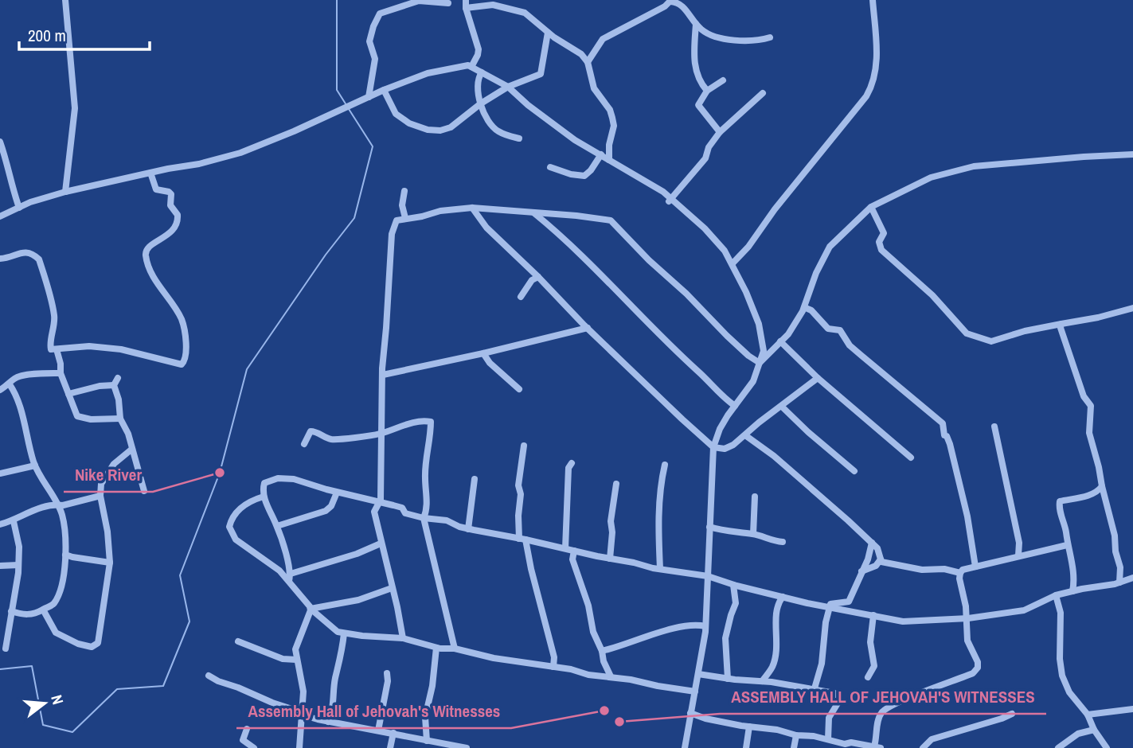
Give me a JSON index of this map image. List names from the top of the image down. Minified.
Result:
{"places":["Nike River","Assembly Hall of Jehovah's Witnesses","ASSEMBLY HALL OF JEHOVAH'S WITNESSES"],"scale_bar":"200 m","north":"right"}
